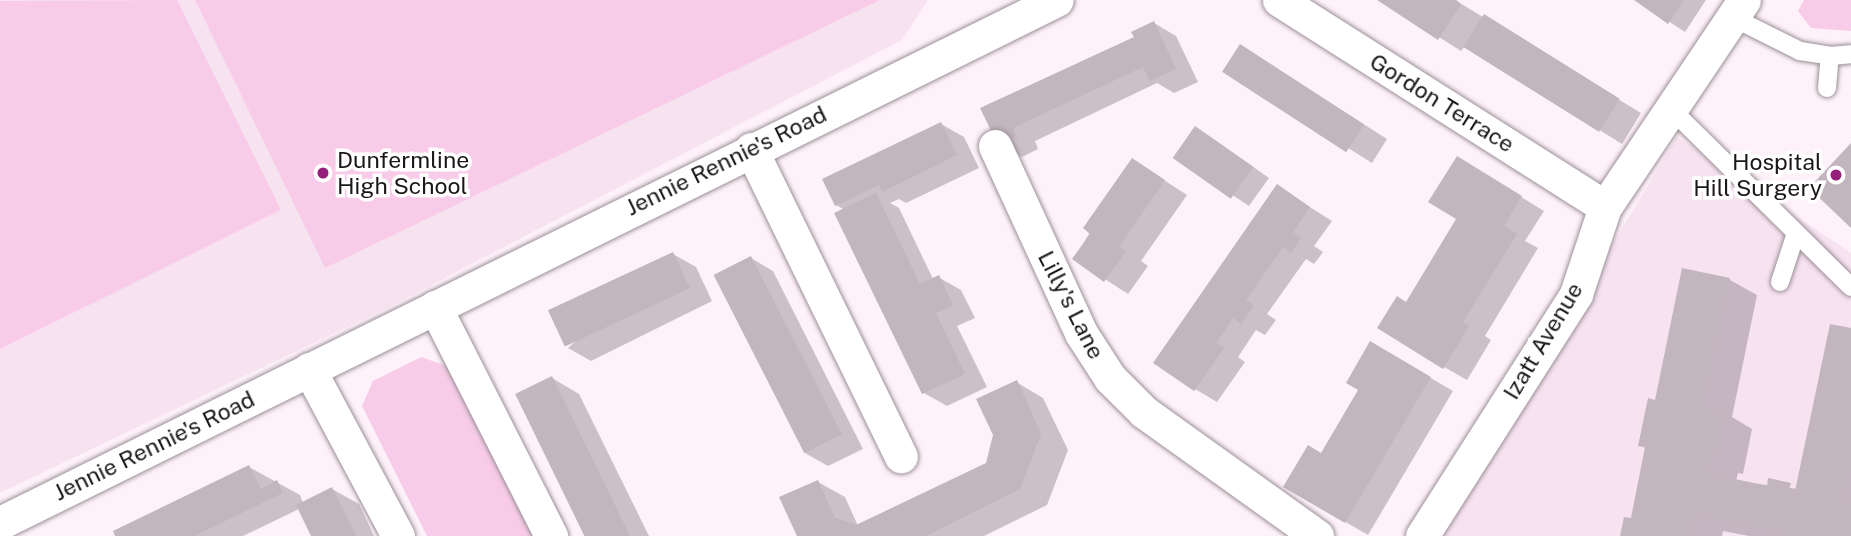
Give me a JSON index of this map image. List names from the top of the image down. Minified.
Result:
{"streets":{"street":["Gordon Terrace","Jennie Rennie's Road","Lilly's Lane","Izatt Avenue"]},"crossings":[["Gordon Terrace","Izatt Avenue"]],"places":["Dunfermline High School","Hospital Hill Surgery"]}
